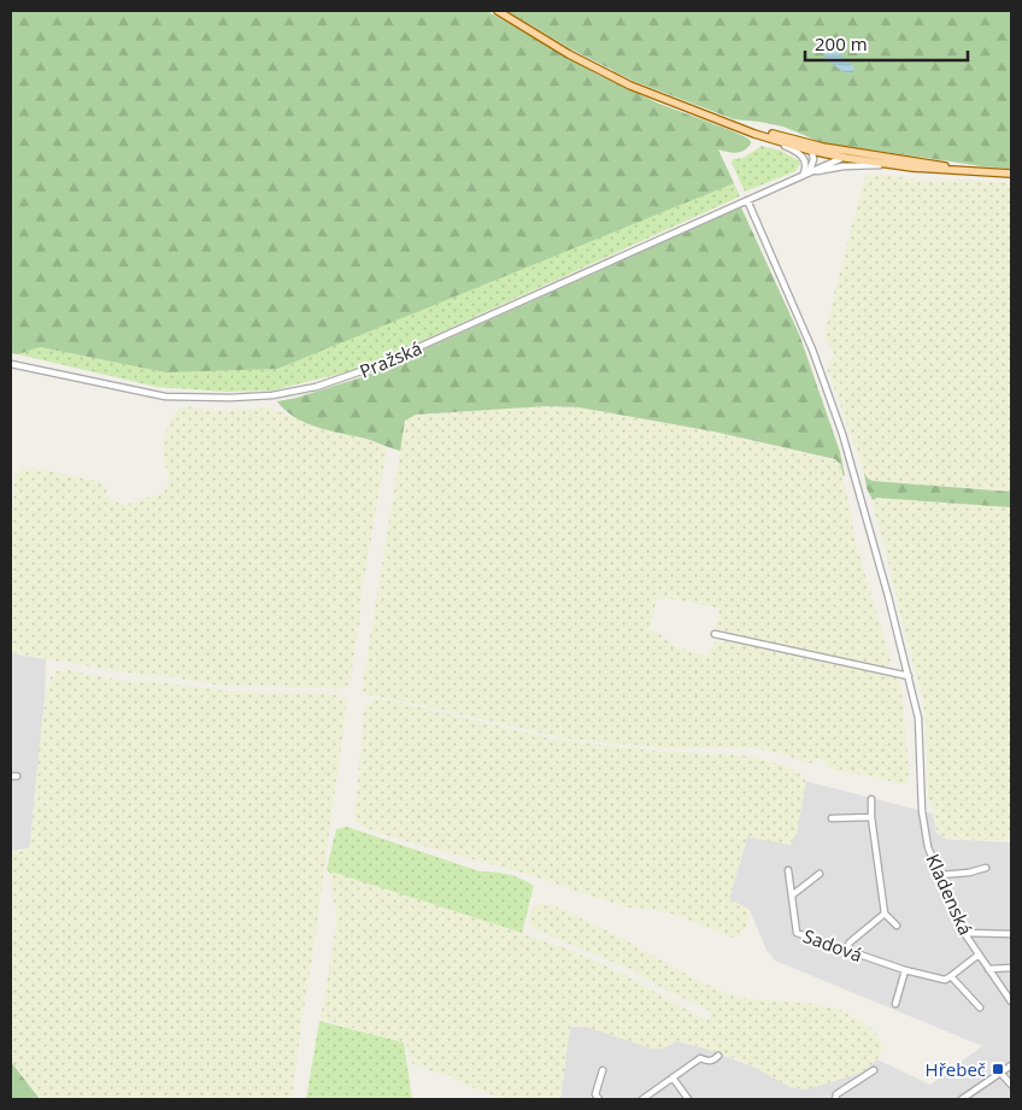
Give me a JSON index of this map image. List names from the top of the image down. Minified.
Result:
{"streets":{"street":["Pražská","Kladenská","Sadová"]},"crossings":[["Pražská","Kladenská"]],"places":{"transit":["Hřebeč"]},"scale_bar":"200 m"}
